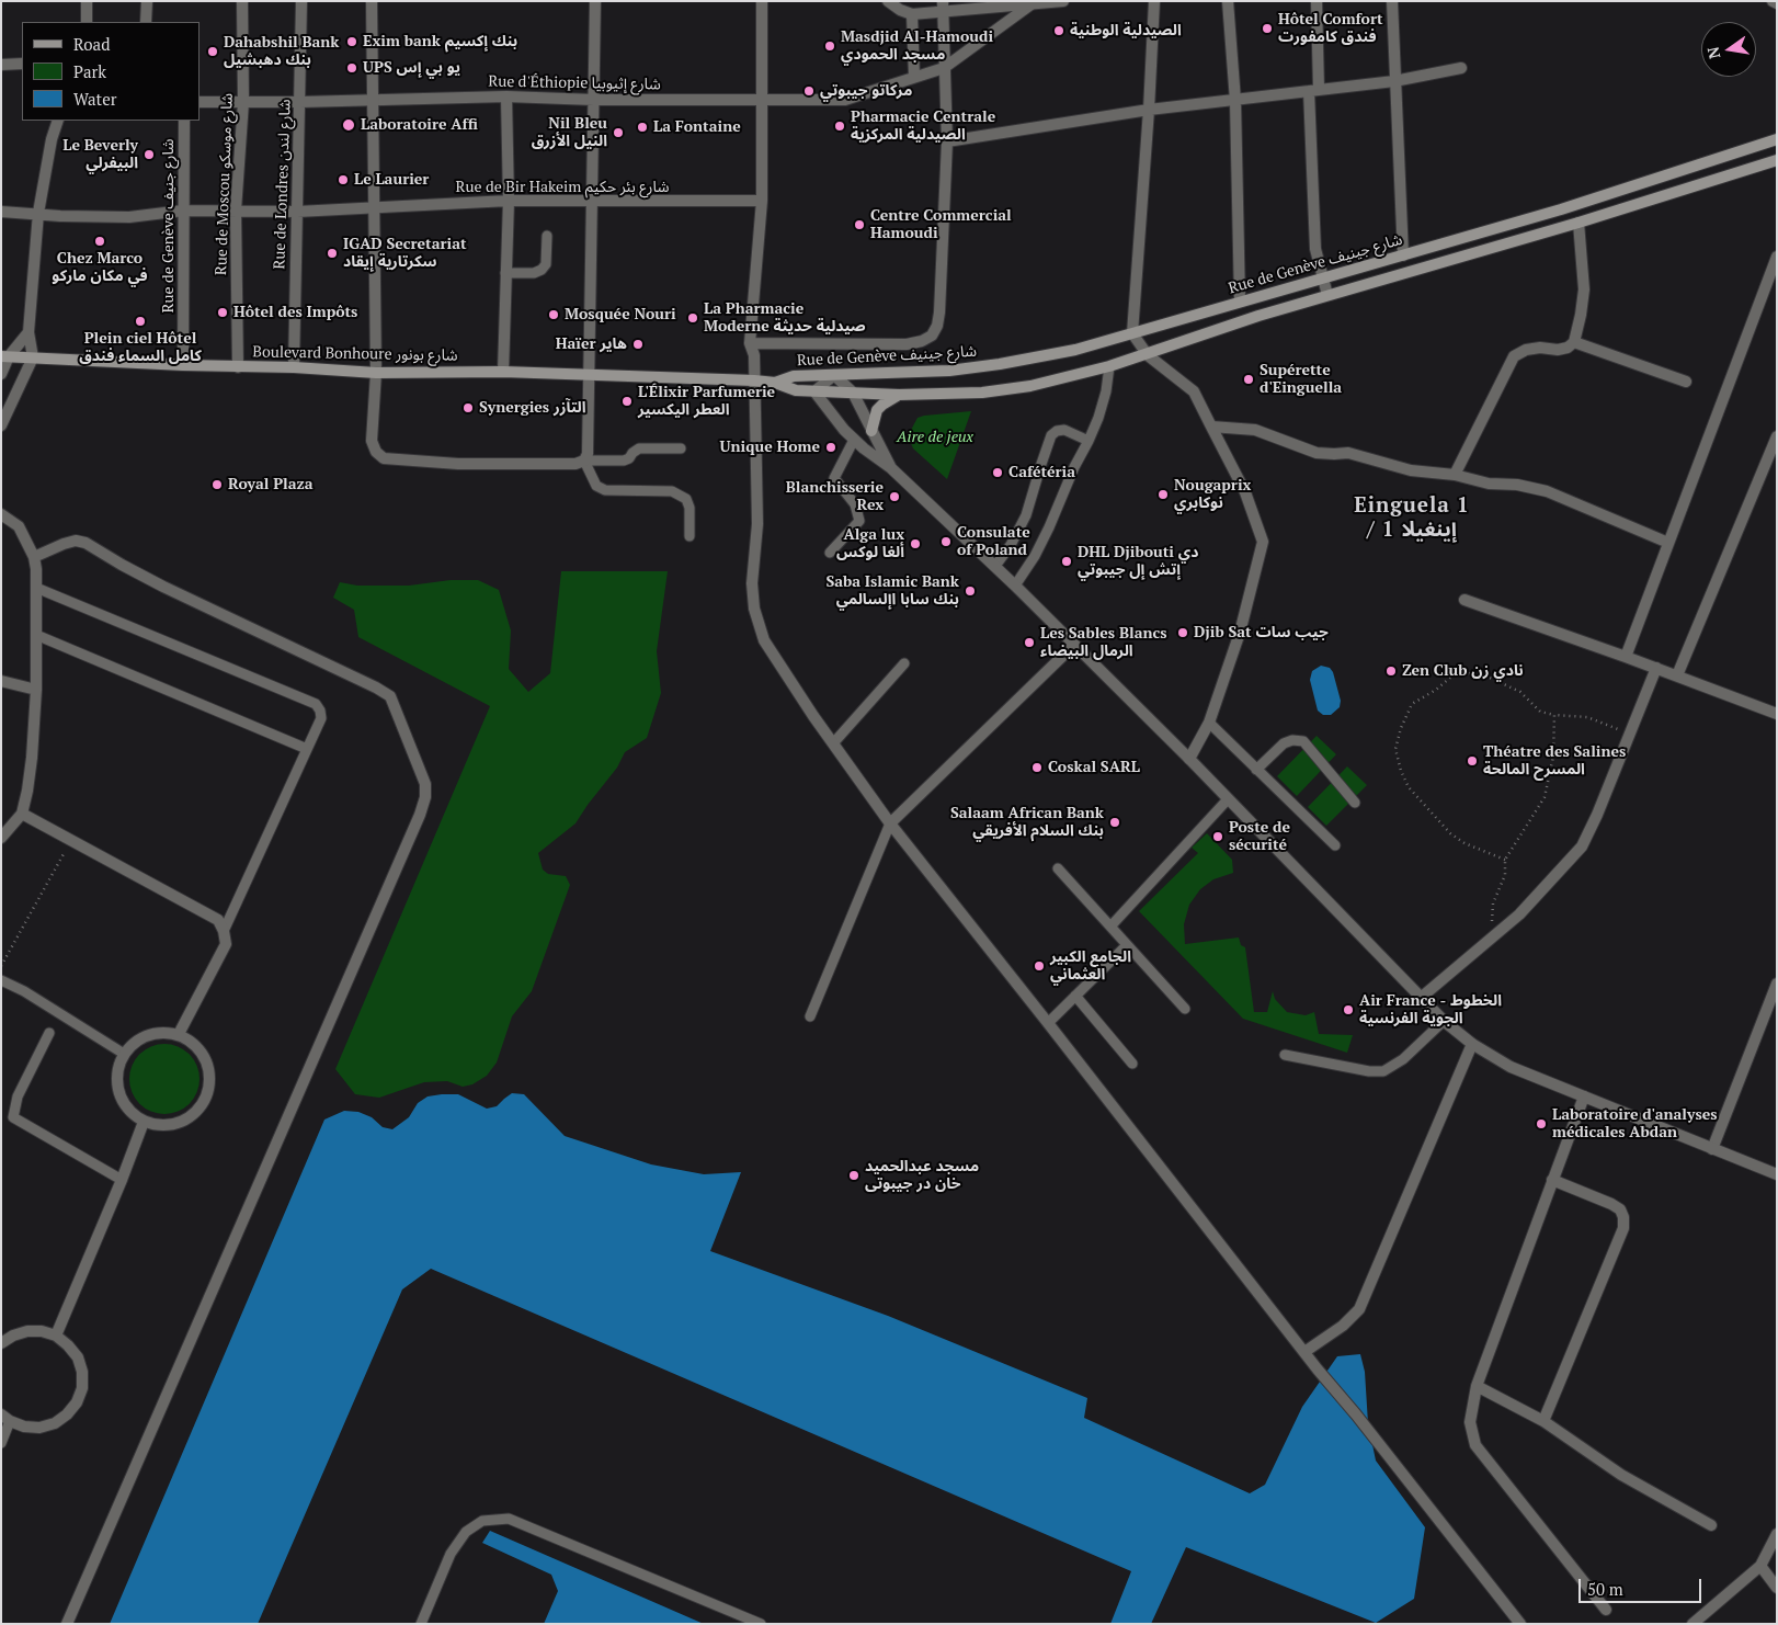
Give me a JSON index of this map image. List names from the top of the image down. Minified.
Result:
{"streets":{"main road":["Rue de Genève شارع جينيف","Boulevard Bonhoure شارع بونور"],"street":["Rue d'Éthiopie شارع إثيوبيا","Rue de Moscou شارع موسكو","Rue de Londres شارع لندن","Rue de Bir Hakeim شارع بئر حكيم","Rue de Genève شارع جنيف"]},"crossings":[["Rue d'Éthiopie شارع إثيوبيا","Rue de Moscou شارع موسكو"],["Rue d'Éthiopie شارع إثيوبيا","Rue de Londres شارع لندن"],["Rue de Moscou شارع موسكو","Rue de Bir Hakeim شارع بئر حكيم"],["Rue de Moscou شارع موسكو","Boulevard Bonhoure شارع بونور"],["Rue de Londres شارع لندن","Rue de Bir Hakeim شارع بئر حكيم"],["Rue de Londres شارع لندن","Boulevard Bonhoure شارع بونور"],["Rue de Bir Hakeim شارع بئر حكيم","Rue de Genève شارع جنيف"],["Rue de Genève شارع جنيف","Boulevard Bonhoure شارع بونور"],["Rue de Genève شارع جينيف","Boulevard Bonhoure شارع بونور"]],"districts":["Einguela 1 / إينغيلا 1"],"parks":["Aire de jeux"],"places":["Hôtel Comfort فندق كامفورت","الصيدلية الوطنية","Exim bank بنك إكسيم","Masdjid Al-Hamoudi مسجد الحمودي","Dahabshil Bank بنك دهبشيل","UPS يو بي إس","مركاتو جيبوتي","Laboratoire Affi","Pharmacie Centrale الصيدلية المركزية","La Fontaine","Nil Bleu النيل الأزرق","Le Beverly البيفرلي","Le Laurier","Centre Commercial Hamoudi","Chez Marco في مكان ماركو","IGAD Secretariat سكرتارية إيقاد","Hôtel des Impôts","Mosquée Nouri","La Pharmacie Moderne صيدلية حديثة","Plein ciel Hôtel كامل السماء فندق","Haïer هاير","Supérette d'Einguella","L'Élixir Parfumerie العطر اليكسير","Synergies التآزر","Unique Home","Cafétéria","Royal Plaza","Nougaprix نوكابري","Blanchisserie Rex","Consulate of Poland","Alga lux ألغا لوكس","DHL Djibouti دي إتش إل جيبوتي","Saba Islamic Bank بنك سابا اإلسالمي","Djib Sat جيب سات","Les Sables Blancs الرمال البيضاء","Zen Club نادي زن","Théatre des Salines المسرح المالحة","Coskal SARL","Salaam African Bank بنك السلام الأفريقي","Poste de sécurité","الجامع الكبير العثماني","Air France - الخطوط الجوية الفرنسية","Laboratoire d'analyses médicales Abdan","مسجد عبدالحمید خان در جیبوتی"],"legend":["Road","Park","Water"],"scale_bar":"50 m","north":"left"}
